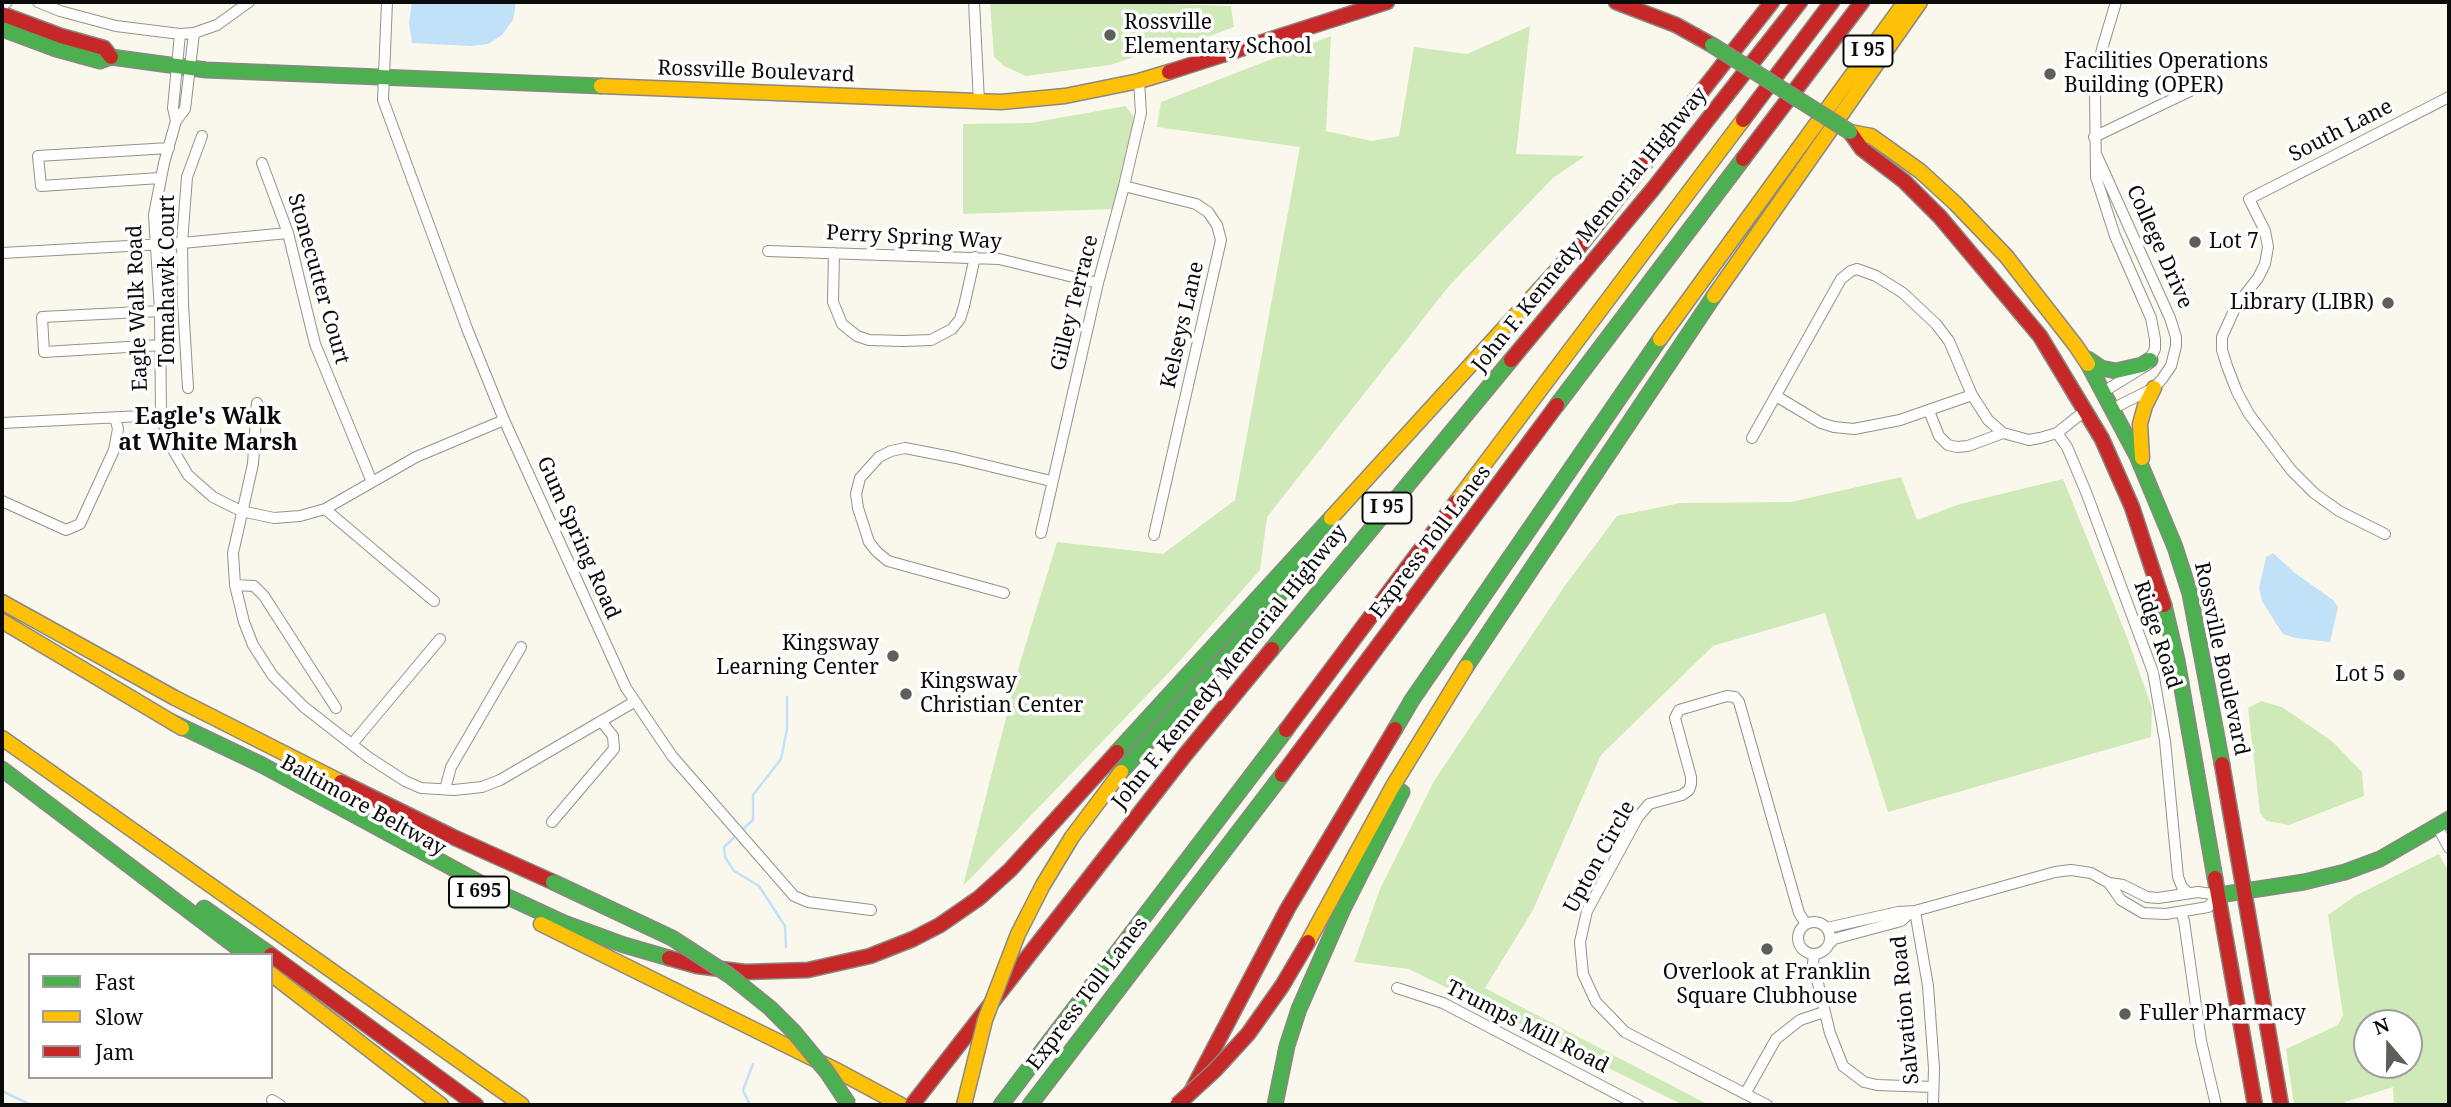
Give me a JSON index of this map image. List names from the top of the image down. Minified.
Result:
{"streets":{"main road":["I 95","Rossville Boulevard","John F. Kennedy Memorial Highway","Express Toll Lanes","Baltimore Beltway","I 695"],"street":["South Lane","Perry Spring Way","College Drive","Stonecutter Court","Tomahawk Court","Gilley Terrace","Eagle Walk Road","Kelseys Lane","Gum Spring Road","Ridge Road","Upton Circle","Salvation Road","Trumps Mill Road"]},"crossings":[["Rossville Boulevard","College Drive"],["Rossville Boulevard","Gilley Terrace"],["Rossville Boulevard","Eagle Walk Road"],["Rossville Boulevard","Gum Spring Road"],["Perry Spring Way","Gilley Terrace"],["Stonecutter Court","Eagle Walk Road"],["Gilley Terrace","Kelseys Lane"],["Eagle Walk Road","Gum Spring Road"]],"districts":["Eagle's Walk at White Marsh"],"places":["Rossville Elementary School","Facilities Operations Building (OPER)","Lot 7","Library (LIBR)","Kingsway Learning Center","Lot 5","Kingsway Christian Center","Overlook at Franklin Square Clubhouse","Fuller Pharmacy"],"legend":["Fast","Slow","Jam"],"north":"top"}
